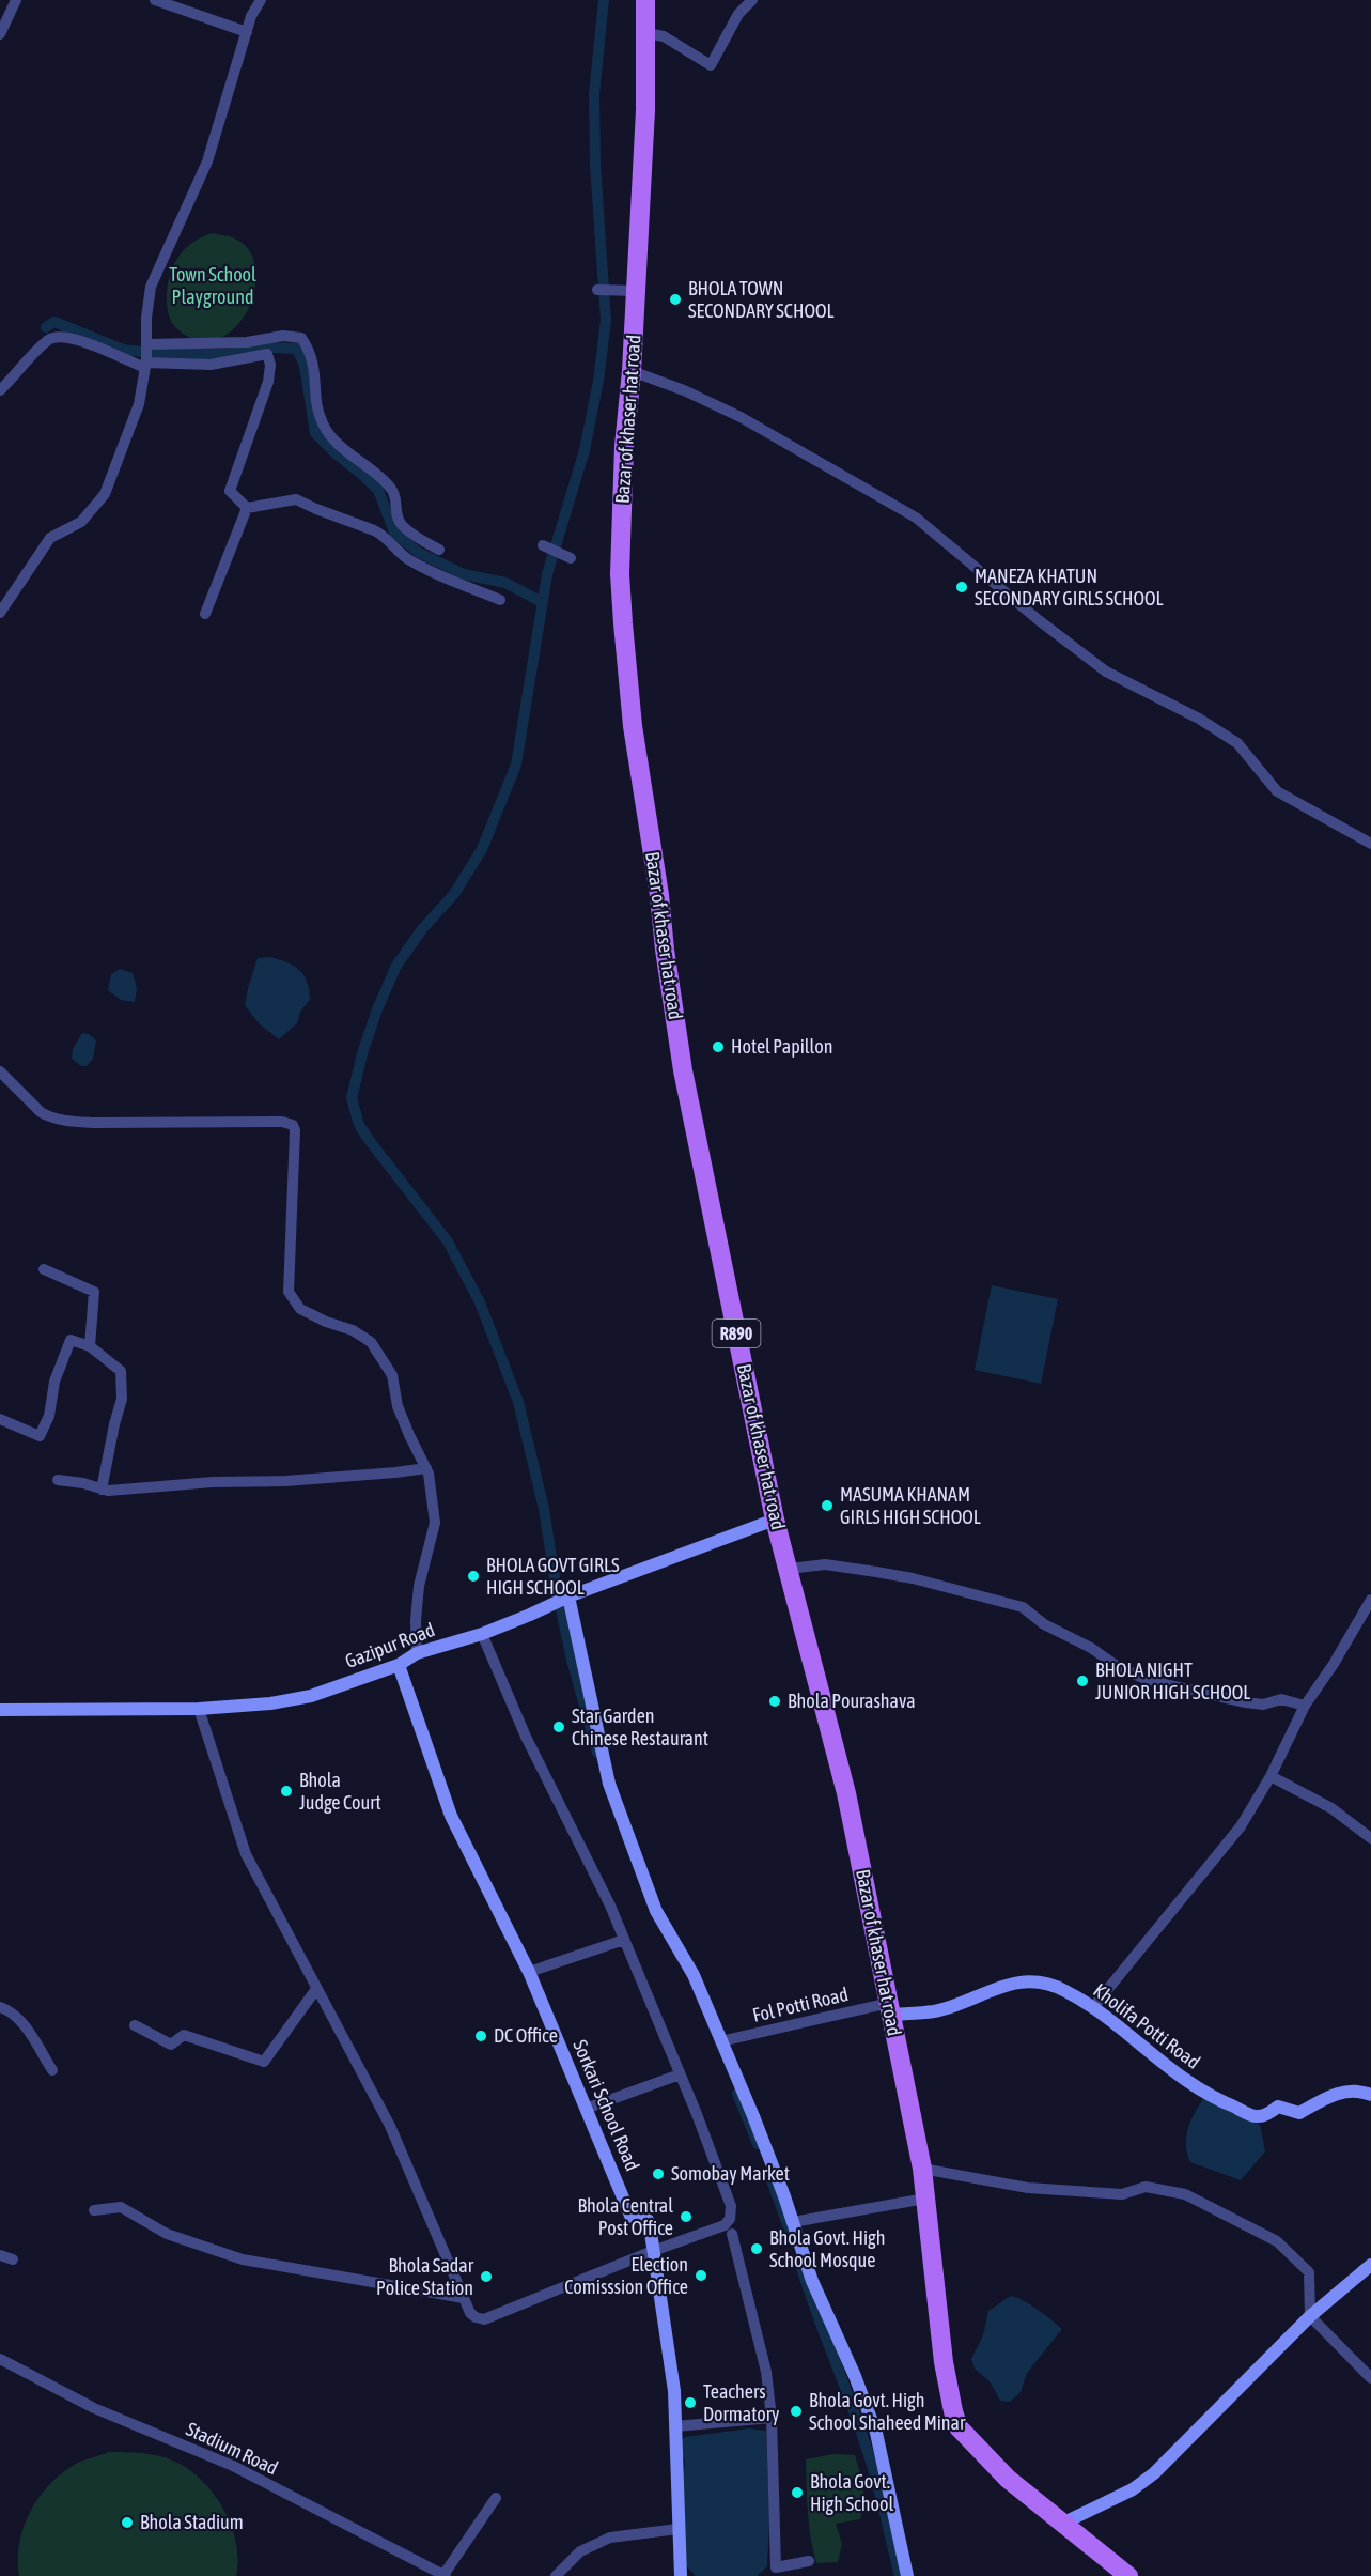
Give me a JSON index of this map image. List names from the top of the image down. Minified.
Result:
{"streets":{"main road":["Bazar of khaser hat road","R890"],"street":["Gazipur Road","Fol Potti Road","Kholifa Potti Road","Sorkari School Road","Stadium Road"]},"crossings":[["Bazar of khaser hat road","Gazipur Road"],["Bazar of khaser hat road","Fol Potti Road"],["Bazar of khaser hat road","Kholifa Potti Road"],["Gazipur Road","Sorkari School Road"],["Fol Potti Road","Kholifa Potti Road"]],"parks":["Town School Playground"],"places":["BHOLA TOWN SECONDARY SCHOOL","MANEZA KHATUN SECONDARY GIRLS SCHOOL","Hotel Papillon","MASUMA KHANAM GIRLS HIGH SCHOOL","BHOLA GOVT GIRLS HIGH SCHOOL","BHOLA NIGHT JUNIOR HIGH SCHOOL","Bhola Pourashava","Star Garden Chinese Restaurant","Bhola Judge Court","DC Office","Somobay Market","Bhola Central Post Office","Bhola Govt. High School Mosque","Election Comisssion Office","Bhola Sadar Police Station","Teachers Dormatory","Bhola Govt. High School Shaheed Minar","Bhola Govt. High School","Bhola Stadium"]}
